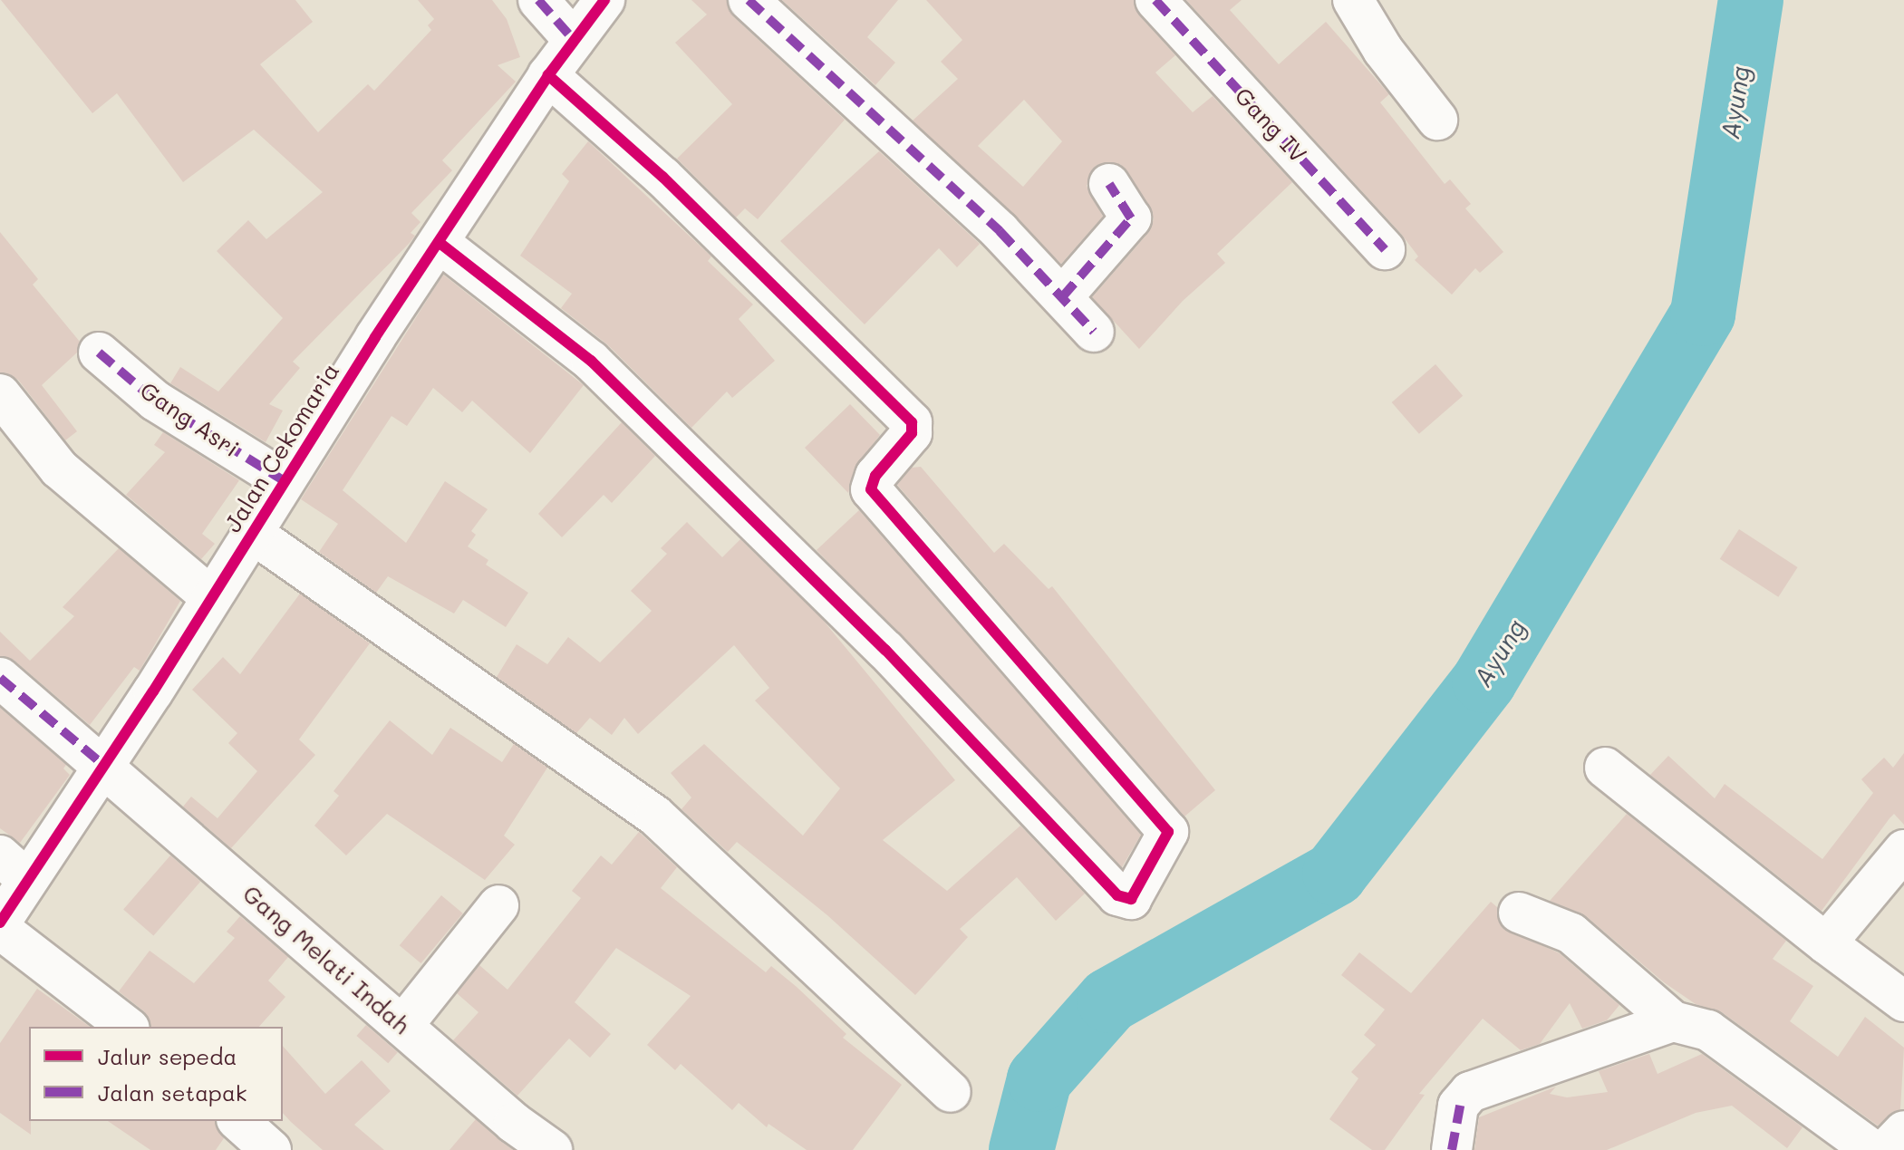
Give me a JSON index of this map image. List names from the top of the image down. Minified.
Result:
{"streets":{"street":["Gang IV","Gang Asri","Jalan Cekomaria","Gang Melati Indah"]},"crossings":[["Gang Asri","Jalan Cekomaria"],["Jalan Cekomaria","Gang Melati Indah"]],"water":["Ayung"],"legend":["Jalur sepeda","Jalan setapak"]}
